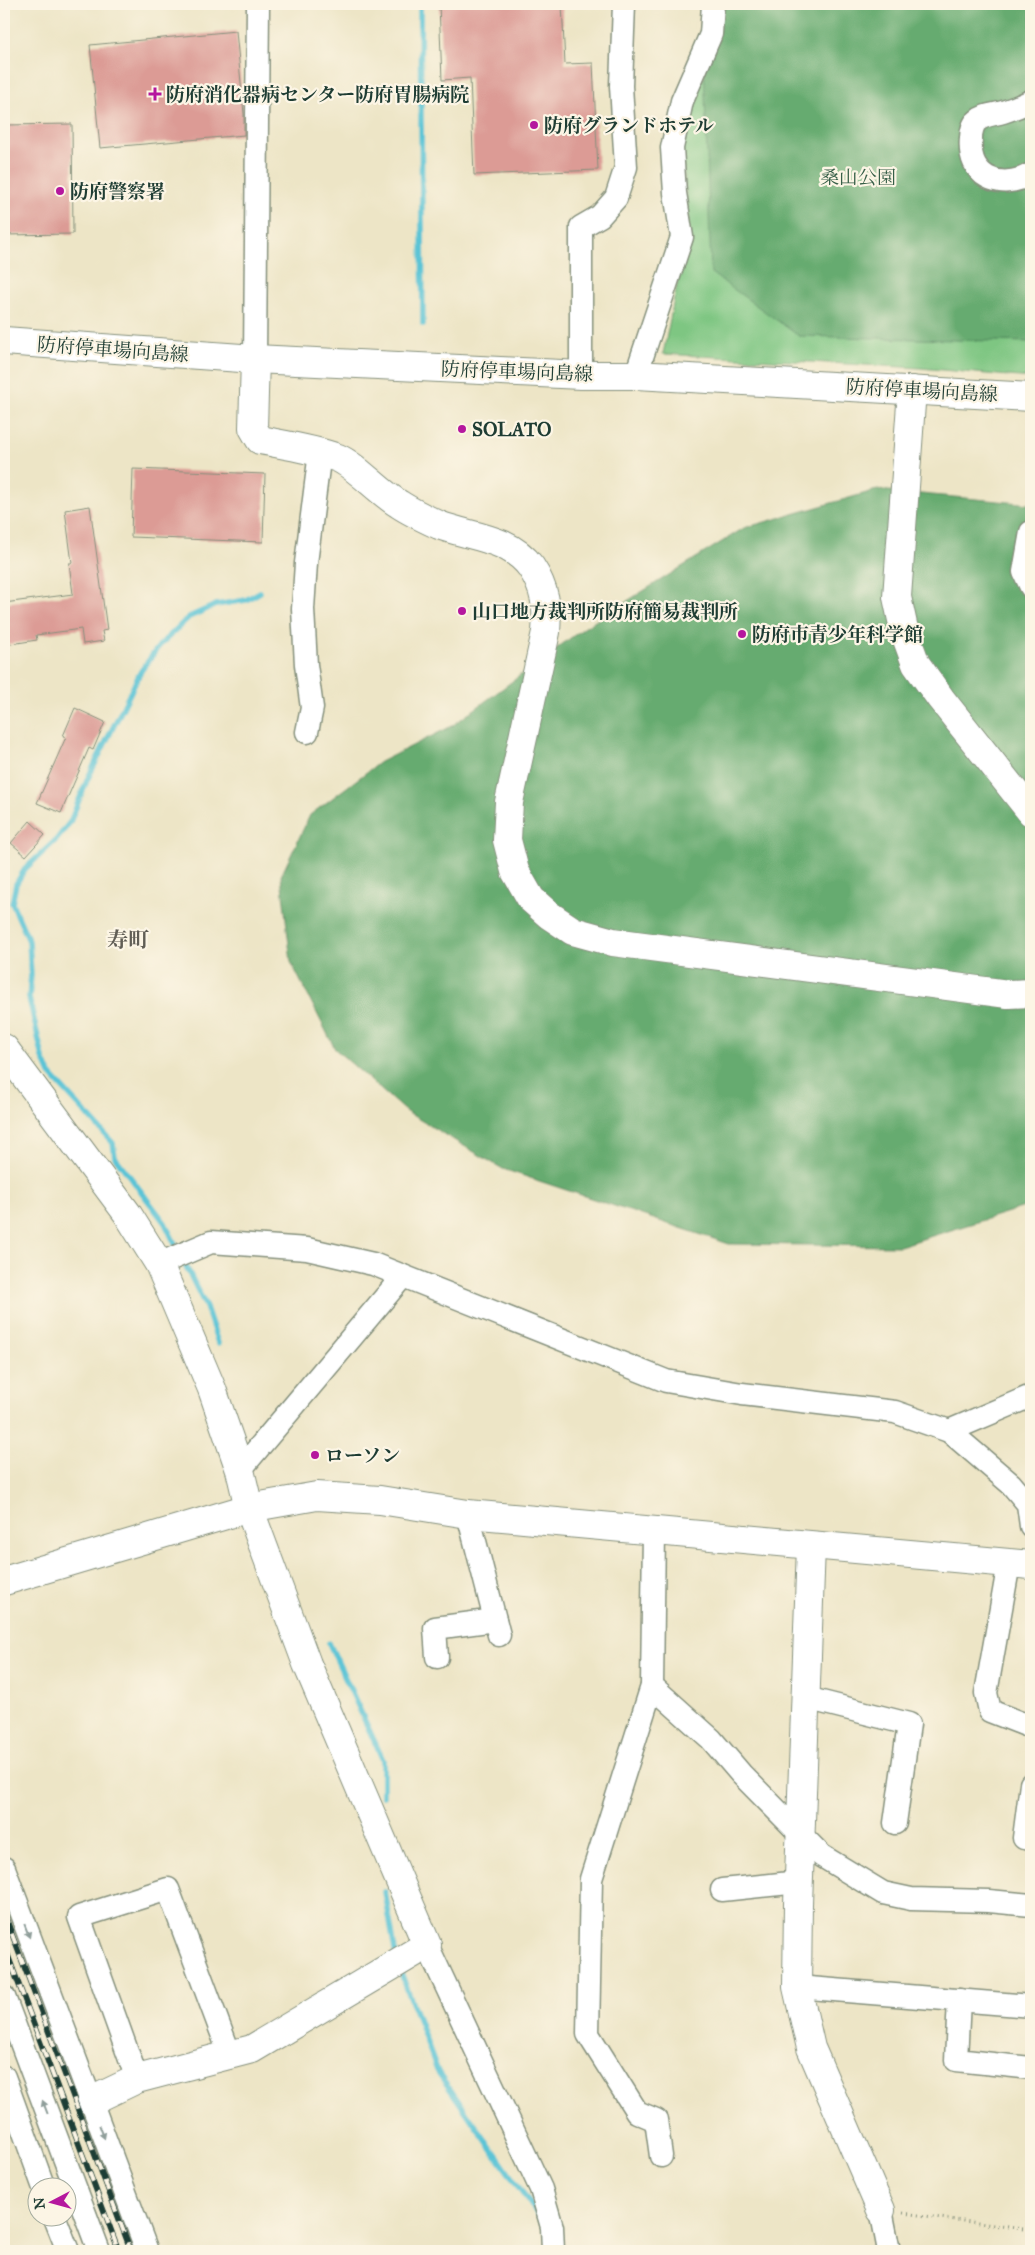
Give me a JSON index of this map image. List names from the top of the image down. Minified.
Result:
{"streets":{"street":["防府停車場向島線"]},"districts":["寿町"],"parks":["桑山公園"],"places":{"health":["防府消化器病センター防府胃腸病院"],"other":["防府グランドホテル","防府警察署","SOLATO","山口地方裁判所防府簡易裁判所","防府市青少年科学館","ローソン"]},"north":"left"}
